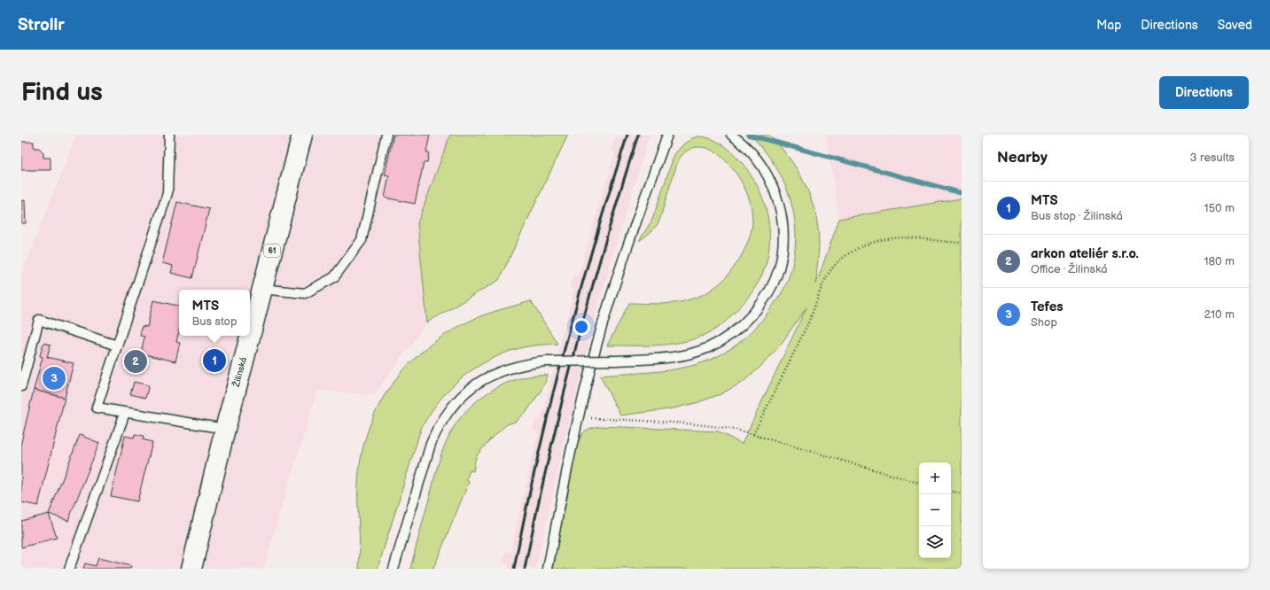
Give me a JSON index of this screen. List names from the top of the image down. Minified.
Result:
{"streets":{"main road":["61","Žilinská"]},"page":{"header":"Strollr","nav":["Map","Directions","Saved"],"buttons":"Directions","title":"Find us","heading":["Nearby","3 results"],"list":[{"mark":"1","name":"MTS","note":"Bus stop · Žilinská","value":"150 m"},{"mark":"2","name":"arkon ateliér s.r.o.","note":"Office · Žilinská","value":"180 m"},{"mark":"3","name":"Tefes","note":"Shop","value":"210 m"}],"popup":["MTS","Bus stop"],"pins":["1","2","3"],"map_buttons":["+","−"]}}
